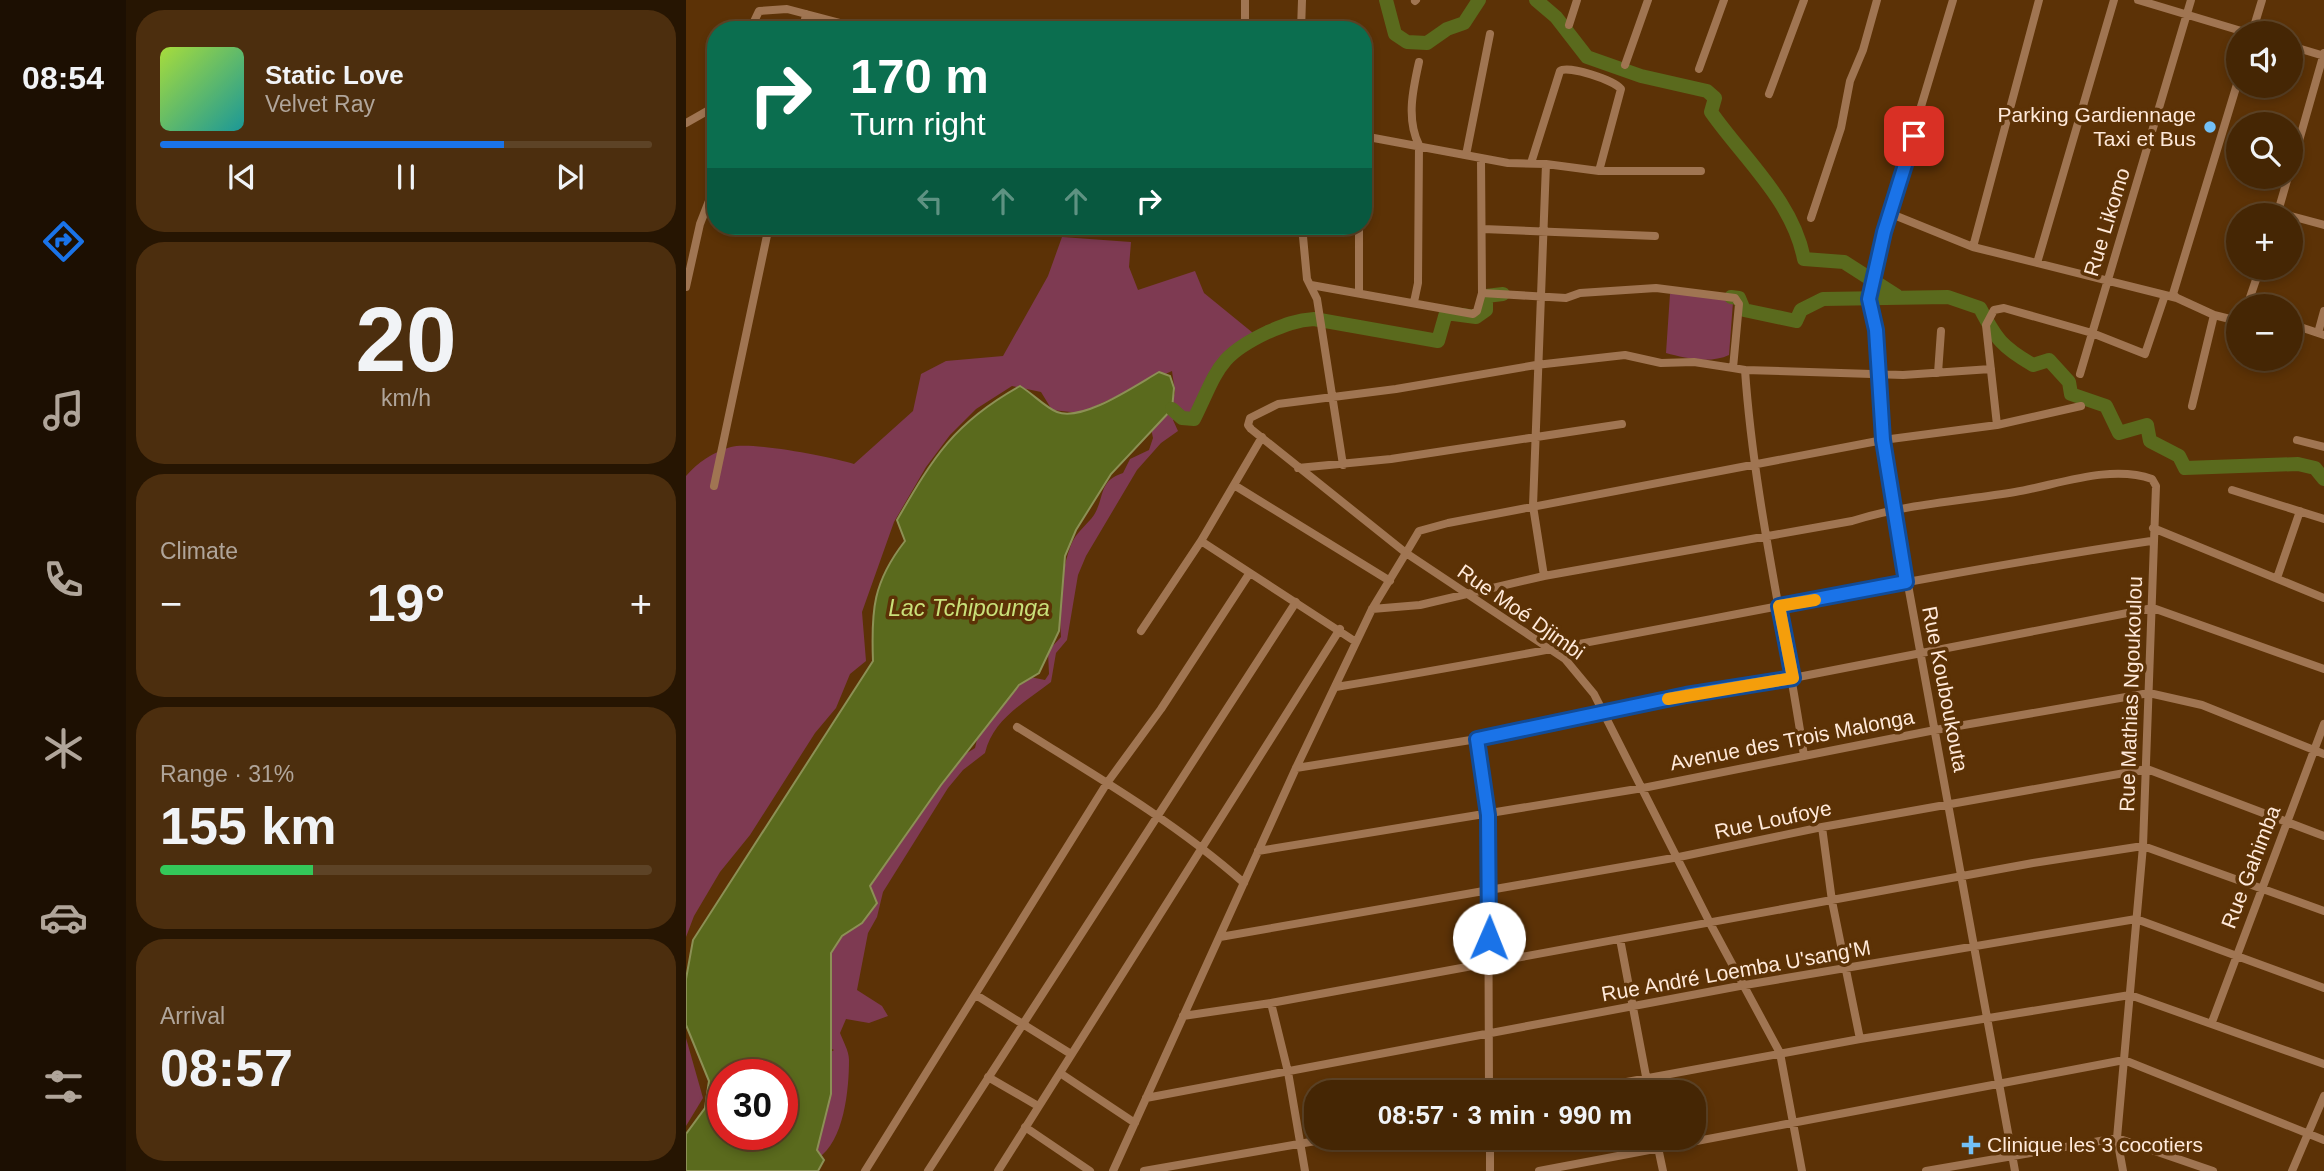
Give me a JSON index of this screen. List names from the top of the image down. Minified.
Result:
{"streets":{"street":["Rue Likomo","Rue Moé Djimbi","Rue Kouboukouta","Rue Mathias Ngoukoulou","Avenue des Trois Malonga","Rue Loufoye","Rue Gahimba","Rue André Loemba U'sang'M"]},"crossings":[["Rue Moé Djimbi","Avenue des Trois Malonga"],["Rue Moé Djimbi","Rue Loufoye"],["Rue Moé Djimbi","Rue André Loemba U'sang'M"],["Rue Kouboukouta","Rue Mathias Ngoukoulou"],["Rue Kouboukouta","Avenue des Trois Malonga"],["Rue Kouboukouta","Rue Loufoye"],["Rue Kouboukouta","Rue André Loemba U'sang'M"],["Rue Mathias Ngoukoulou","Avenue des Trois Malonga"],["Rue Mathias Ngoukoulou","Rue Loufoye"],["Rue Mathias Ngoukoulou","Rue André Loemba U'sang'M"],["Avenue des Trois Malonga","Rue Gahimba"],["Rue Gahimba","Rue André Loemba U'sang'M"]],"water":["Lac Tchipounga"],"places":{"other":["Parking Gardiennage Taxi et Bus"],"health":["Clinique les 3 cocotiers"]},"page":{"tabs":"08:54","map_buttons":["+","−"],"turn":["170 m","Turn right"],"song":["Static Love","Velvet Ray"],"tile":[["20","km/h"],"Climate",["Range · 31%","155 km"],["Arrival","08:57"]],"heat":["−","19°","+"],"limit":"30","trip":"08:57 · 3 min · 990 m"}}
